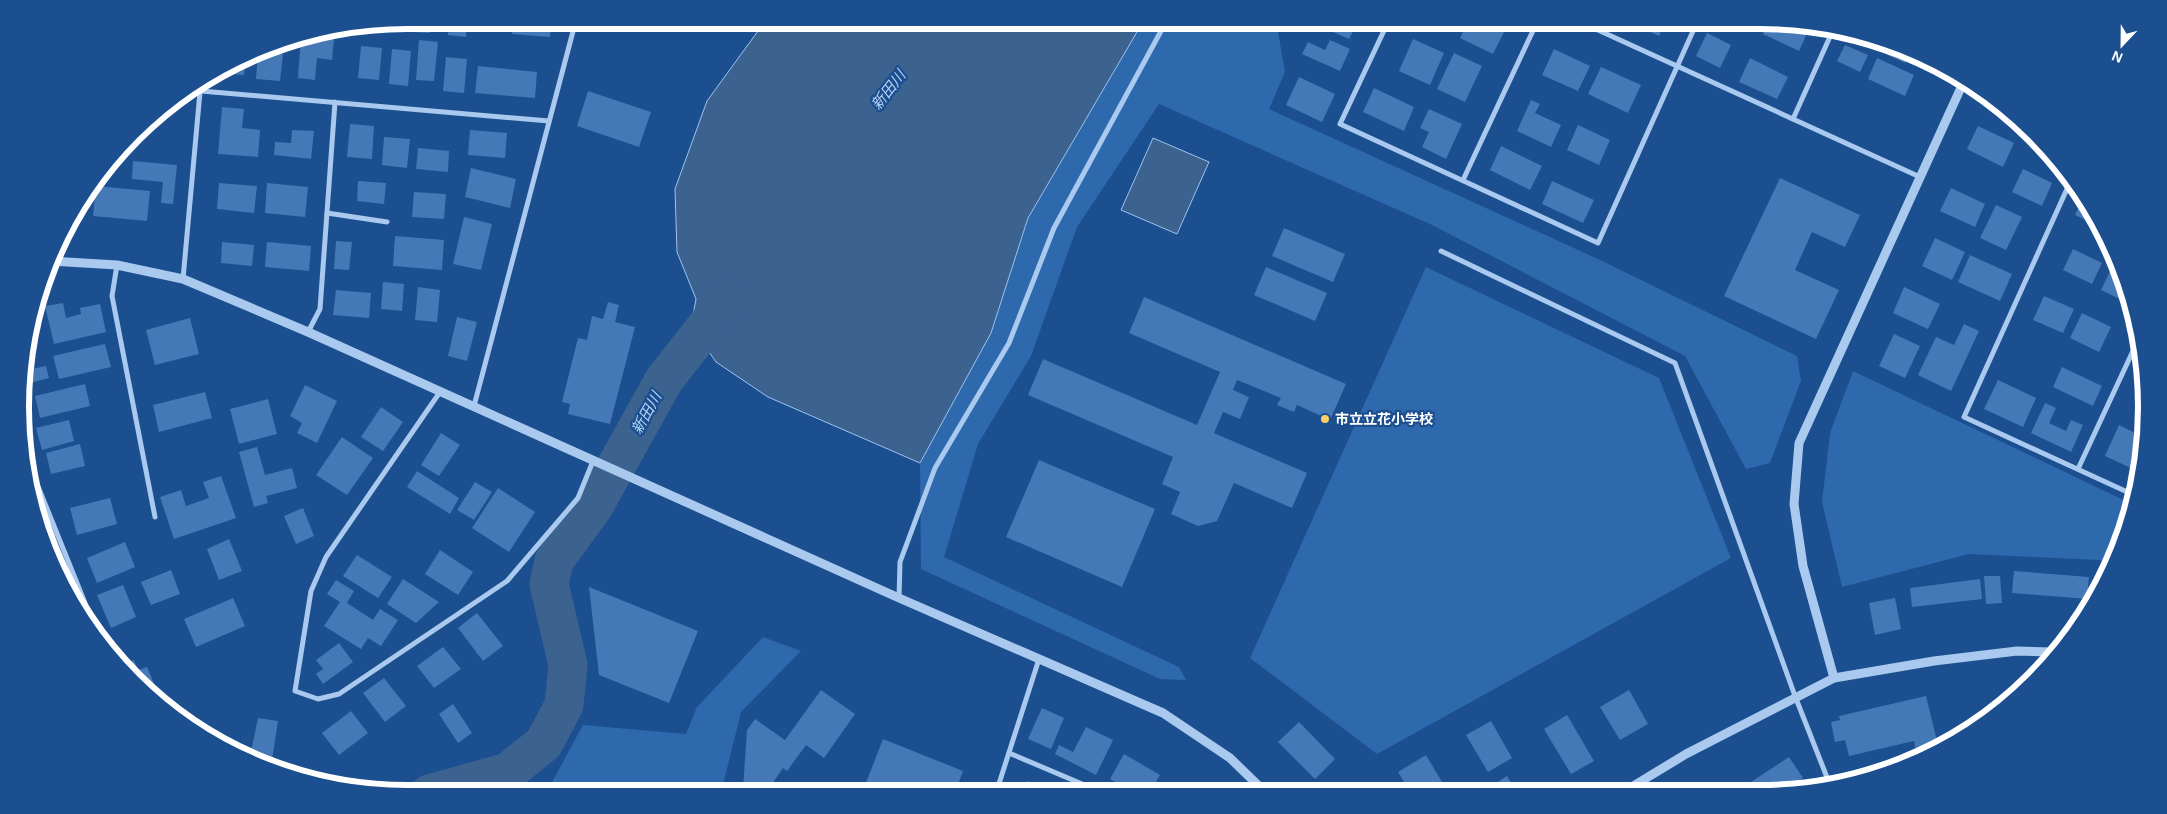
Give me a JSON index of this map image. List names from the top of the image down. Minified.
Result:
{"water":["新田川"],"places":["市立立花小学校"],"north":"bottom"}
